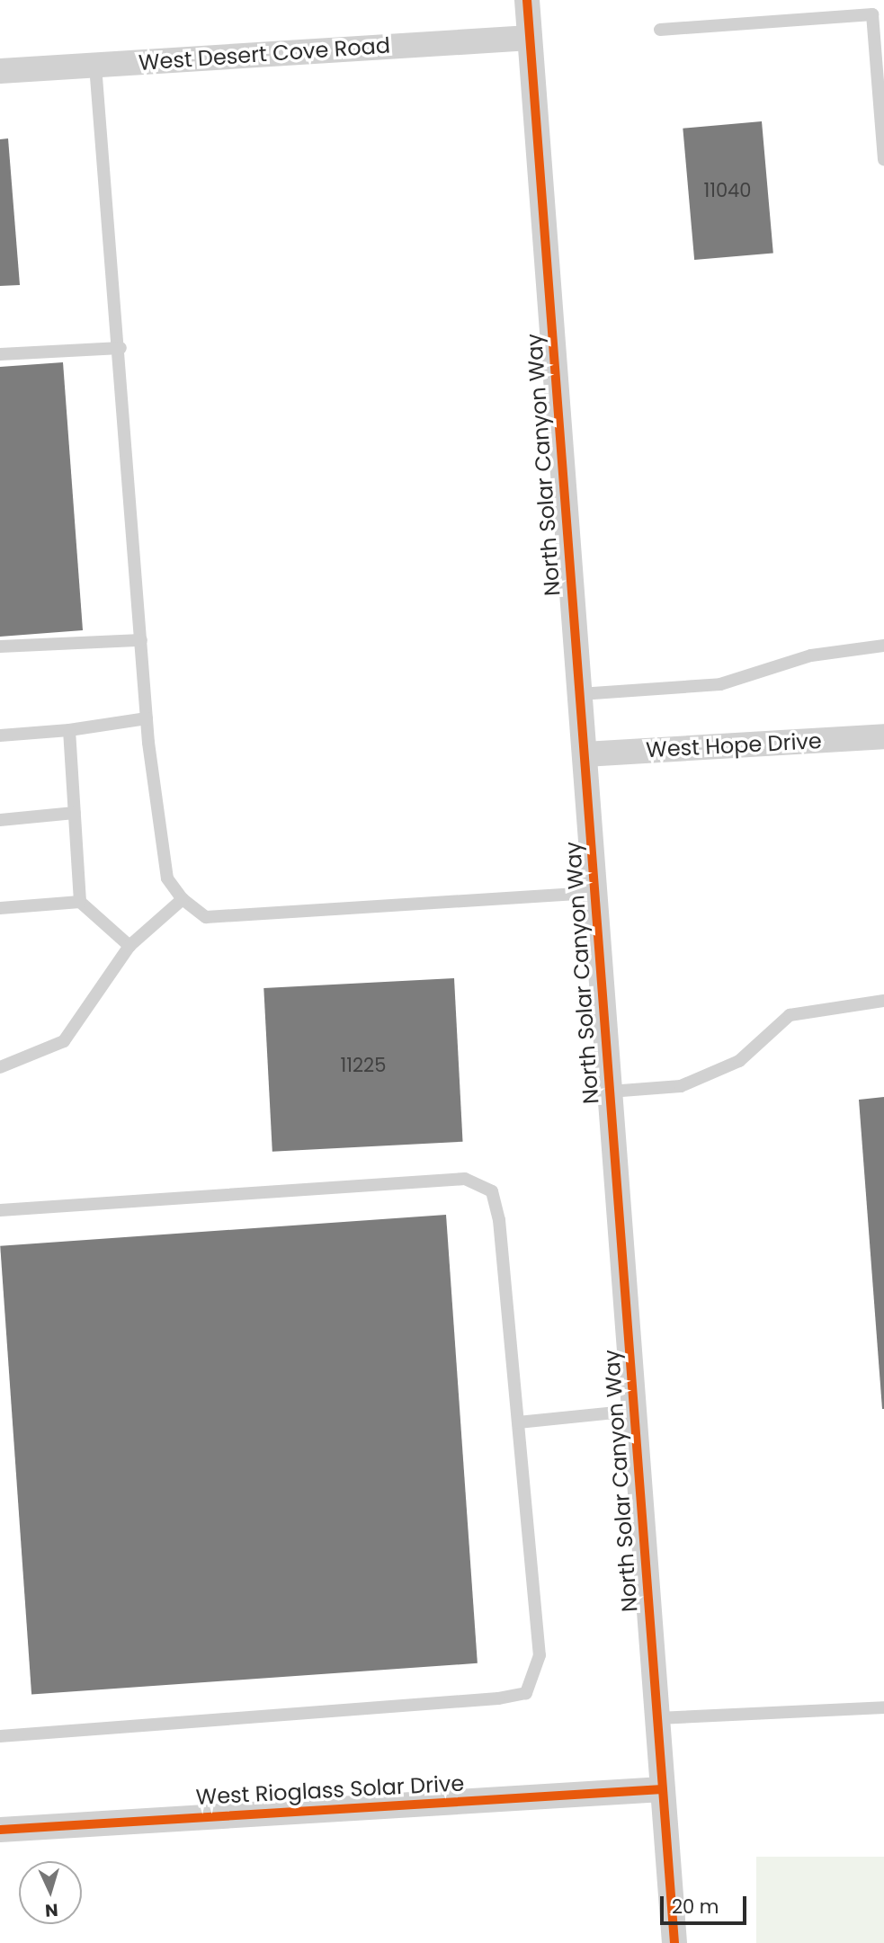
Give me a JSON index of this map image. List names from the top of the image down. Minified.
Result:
{"streets":{"street":["West Desert Cove Road","North Solar Canyon Way","West Hope Drive","West Rioglass Solar Drive"]},"crossings":[["West Desert Cove Road","North Solar Canyon Way"],["North Solar Canyon Way","West Hope Drive"],["North Solar Canyon Way","West Rioglass Solar Drive"]],"house_numbers":["11040","11225"],"scale_bar":"20 m","north":"bottom"}
